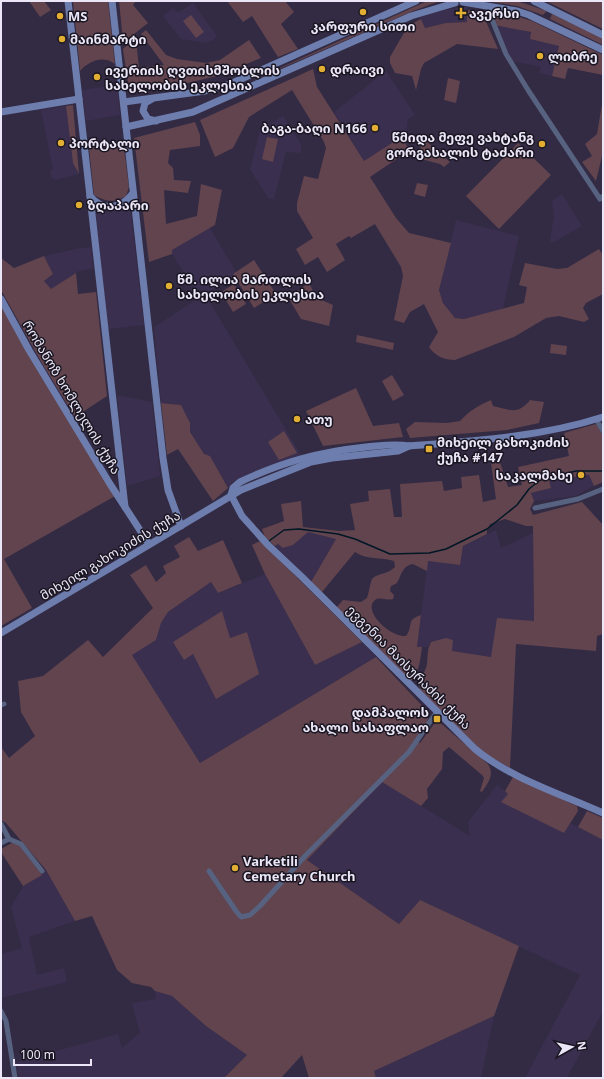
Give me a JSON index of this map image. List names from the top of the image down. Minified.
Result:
{"streets":{"main road":["რომანოზ ხომლელის ქუჩა","მიხეილ გახოკიძის ქუჩა","ევგენია მაისურაძის ქუჩა"]},"crossings":[["რომანოზ ხომლელის ქუჩა","მიხეილ გახოკიძის ქუჩა"],["მიხეილ გახოკიძის ქუჩა","ევგენია მაისურაძის ქუჩა"]],"places":{"other":["კარფური სითი","MS","მაინმარტი","ლიბრე","დრაივი","ივერიის ღვთისმშობლის სახელობის ეკლესია","ბაგა-ბაღი N166","პორტალი","წმიდა მეფე ვახტანგ გორგასალის ტაძარი","ზღაპარი","წმ. ილია მართლის სახელობის ეკლესია","ათუ","საკალმახე","Varketili Cemetary Church"],"health":["ავერსი"],"transit":["მიხეილ გახოკიძის ქუჩა #147","დამპალოს ახალი სასაფლაო"]},"scale_bar":"100 m","north":"right"}
